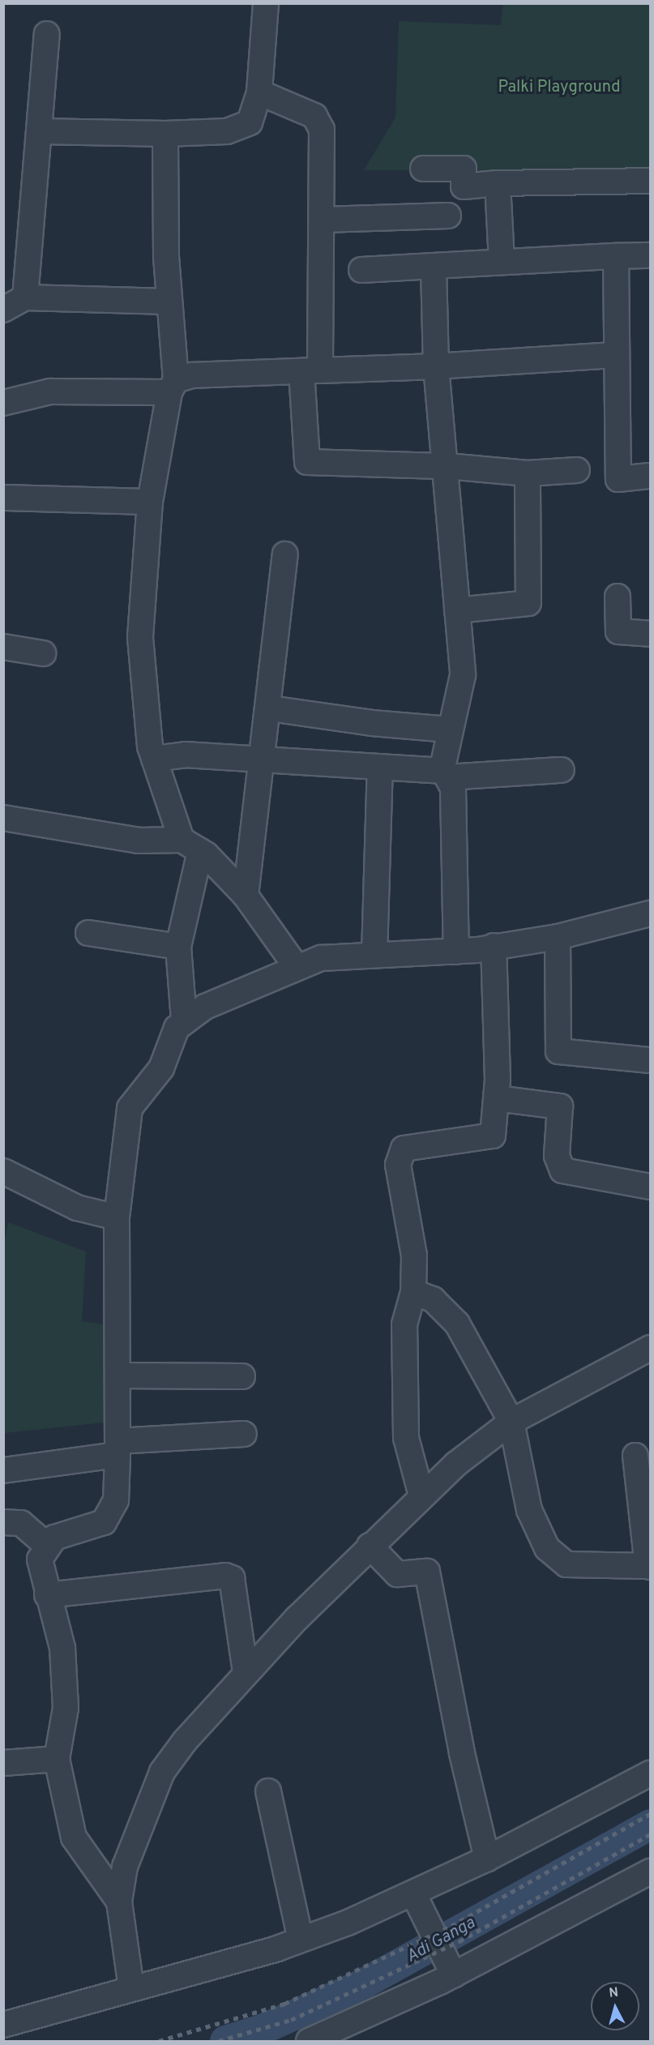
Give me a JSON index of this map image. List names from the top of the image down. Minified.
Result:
{"water":["Adi Ganga"],"parks":["Palki Playground"],"north":"top"}
